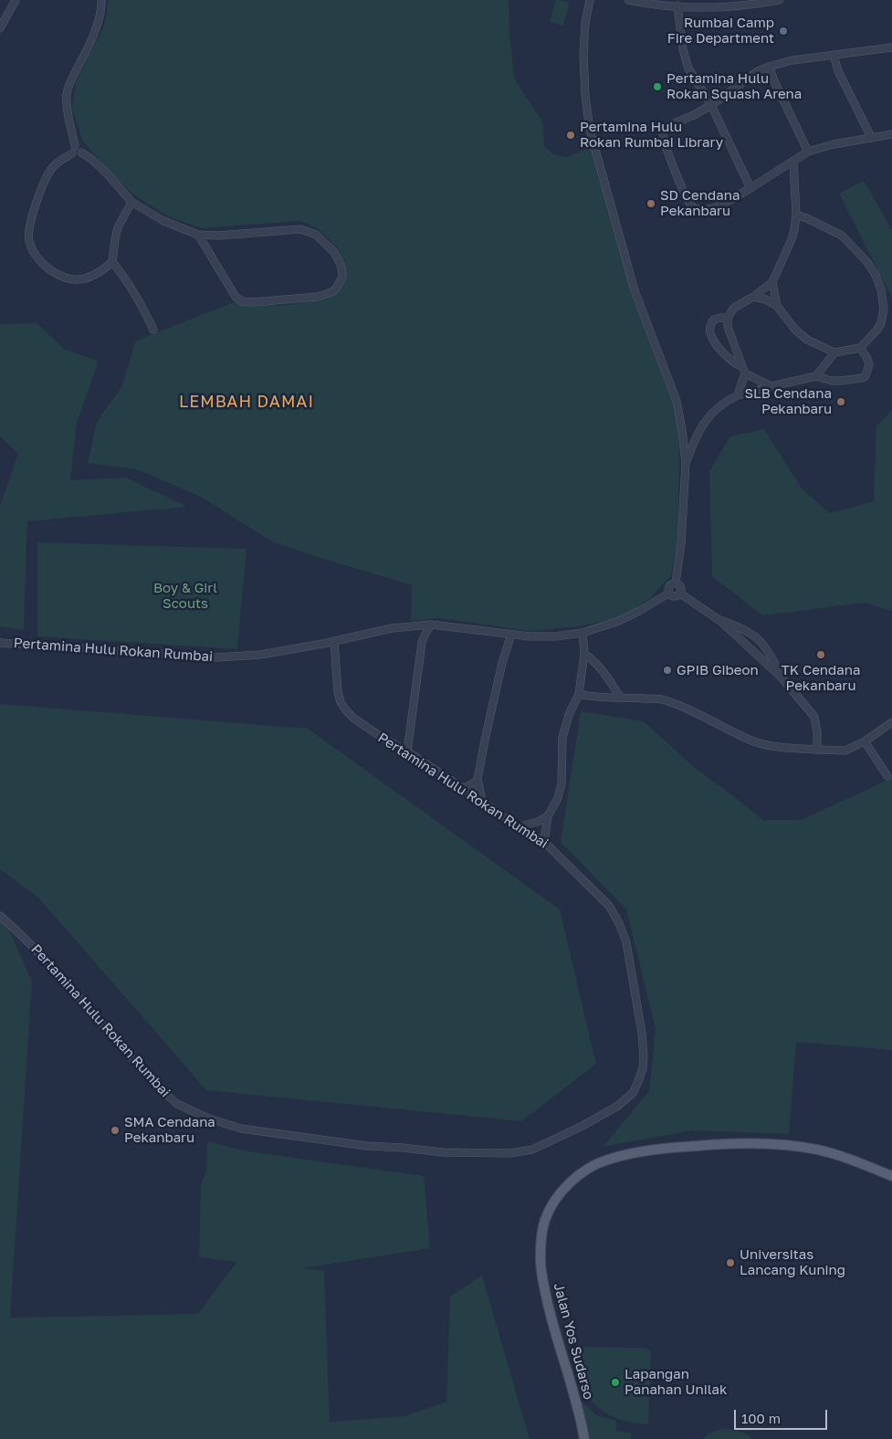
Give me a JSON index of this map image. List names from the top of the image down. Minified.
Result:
{"streets":{"main road":["Jalan Yos Sudarso"],"street":["Pertamina Hulu Rokan Rumbai"]},"districts":["LEMBAH DAMAI"],"parks":["Boy & Girl Scouts"],"places":["Rumbai Camp Fire Department","Pertamina Hulu Rokan Squash Arena","Pertamina Hulu Rokan Rumbai Library","SD Cendana Pekanbaru","SLB Cendana Pekanbaru","TK Cendana Pekanbaru","GPIB Gibeon","SMA Cendana Pekanbaru","Universitas Lancang Kuning","Lapangan Panahan Unilak"],"scale_bar":"100 m"}
